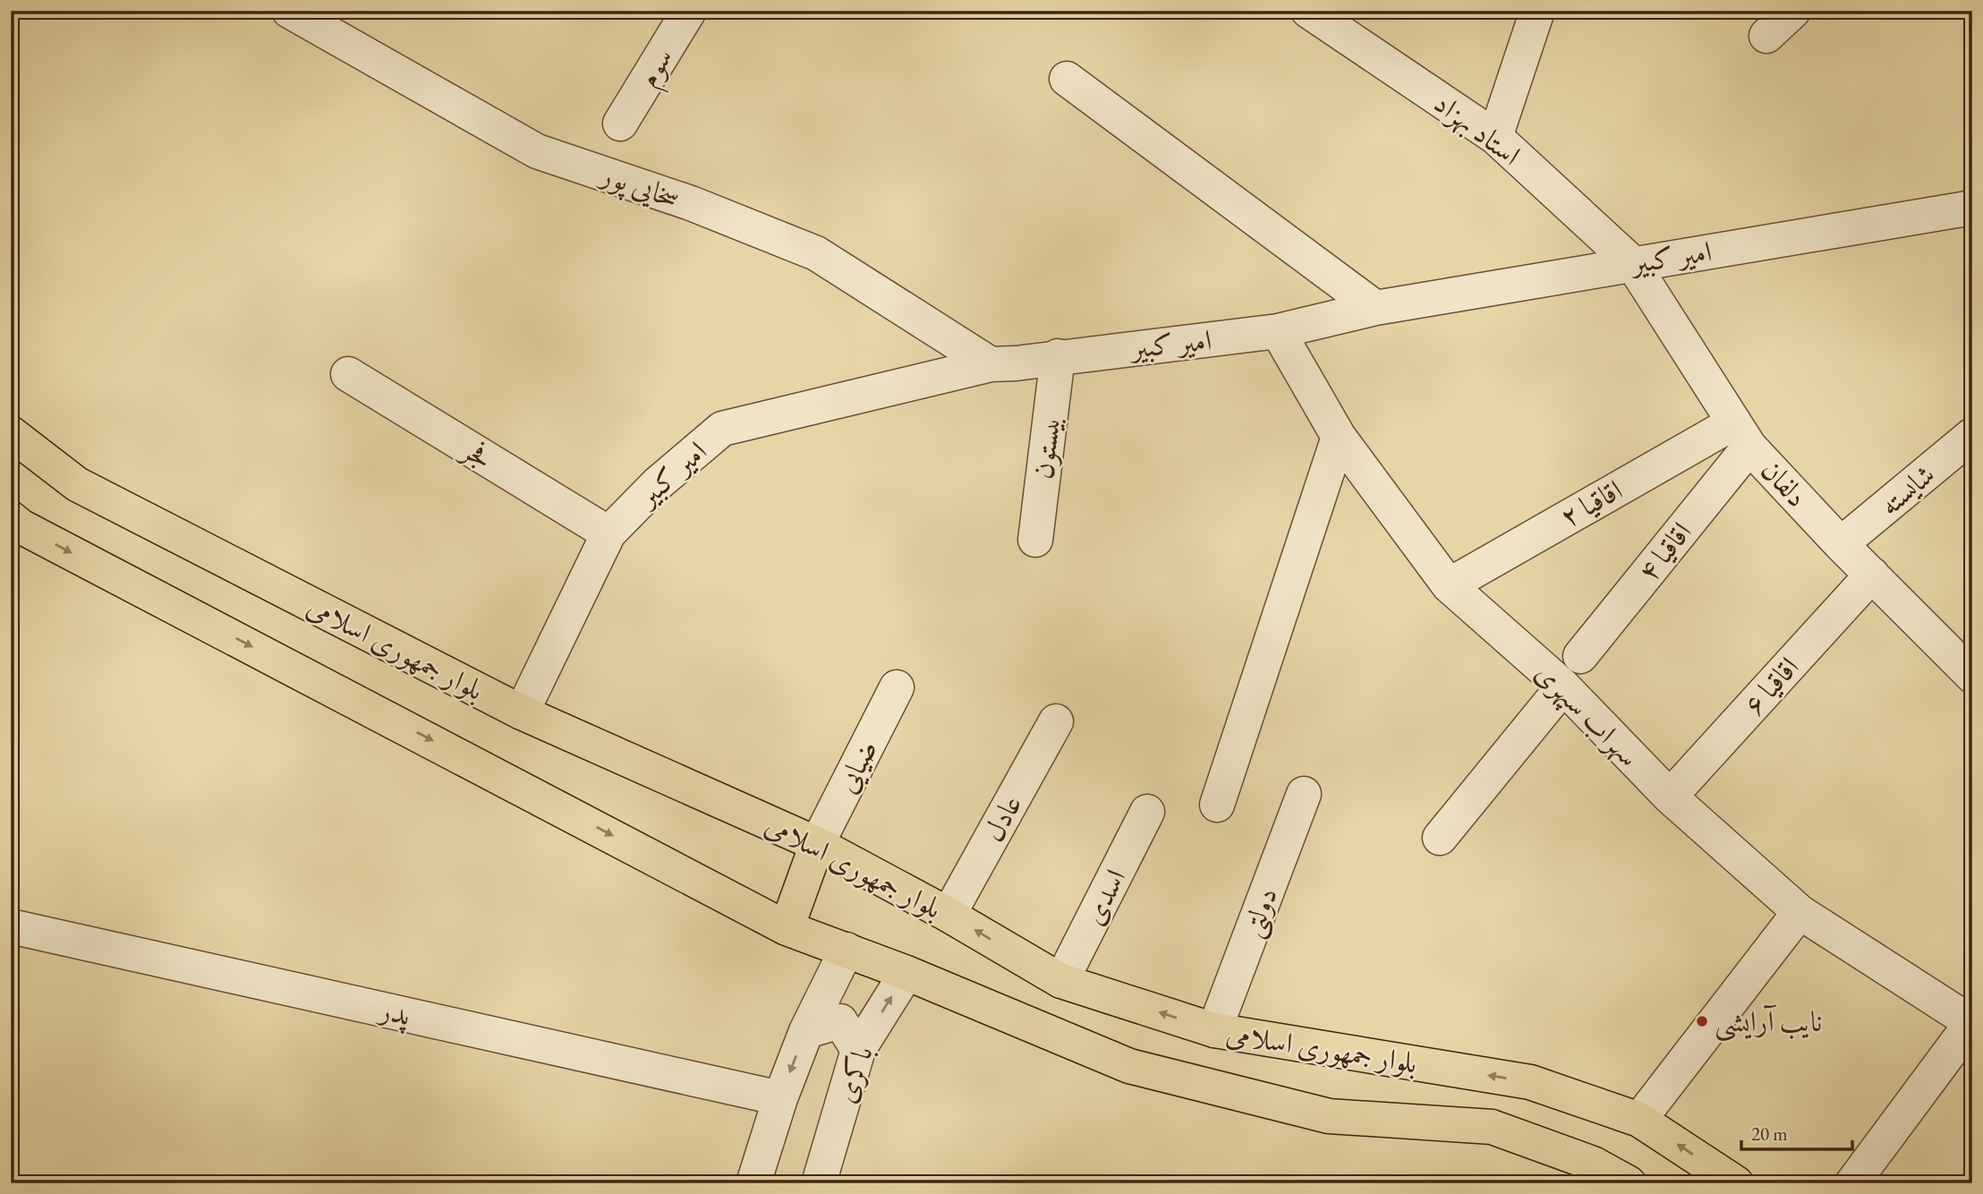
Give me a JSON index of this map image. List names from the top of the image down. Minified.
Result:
{"streets":{"main road":["بلوار جمهوری اسلامی"],"street":["سوم","استاد بهزاد","سخایی پور","امیر کبیر","بیستون","فجر","دلفان","شایسته","اقاقیا ۲","اقاقیا ۴","اقاقیا ۶","سهراب سپهری","ضیایی","عادل","اسدی","دولتی","پدر","باکری"]},"crossings":[["استاد بهزاد","امیر کبیر"],["استاد بهزاد","دلفان"],["سخایی پور","امیر کبیر"],["امیر کبیر","بیستون"],["امیر کبیر","فجر"],["امیر کبیر","دلفان"],["امیر کبیر","بلوار جمهوری اسلامی"],["امیر کبیر","سهراب سپهری"],["دلفان","شایسته"],["دلفان","اقاقیا ۲"],["دلفان","اقاقیا ۴"],["دلفان","اقاقیا ۶"],["اقاقیا ۲","اقاقیا ۴"],["اقاقیا ۲","سهراب سپهری"],["بلوار جمهوری اسلامی","ضیایی"],["بلوار جمهوری اسلامی","عادل"],["بلوار جمهوری اسلامی","اسدی"],["بلوار جمهوری اسلامی","دولتی"],["بلوار جمهوری اسلامی","باکری"],["اقاقیا ۶","سهراب سپهری"]],"places":["نایب آرایشی"],"scale_bar":"20 m"}
